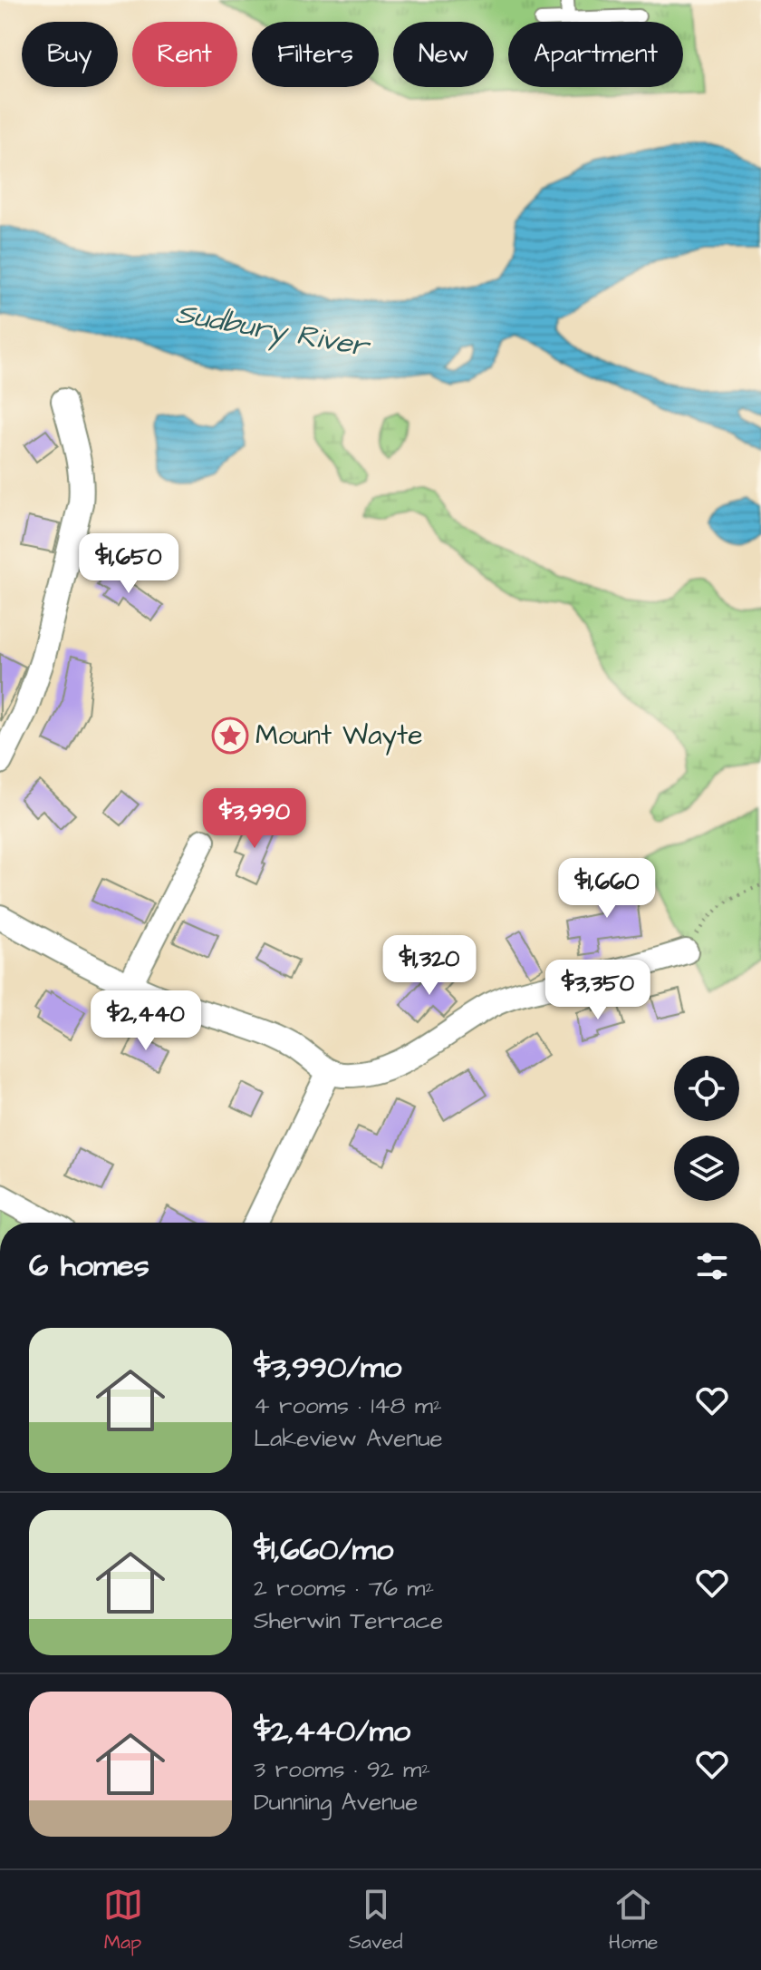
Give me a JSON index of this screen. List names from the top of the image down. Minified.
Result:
{"water":["Sudbury River"],"places":{"place":["Mount Wayte"]},"page":{"chip":["Buy","Rent","Filters","New","Apartment"],"price":["$1,650","$3,990","$1,660","$1,320","$3,350","$2,440"],"heading":"6 homes","list":[{"name":"$3,990/mo","note":"4 rooms · 148 m² · Lakeview Avenue"},{"name":"$1,660/mo","note":"2 rooms · 76 m² · Sherwin Terrace"},{"name":"$2,440/mo","note":"3 rooms · 92 m² · Dunning Avenue"}],"tabs":["Map","Saved","Home"]}}
